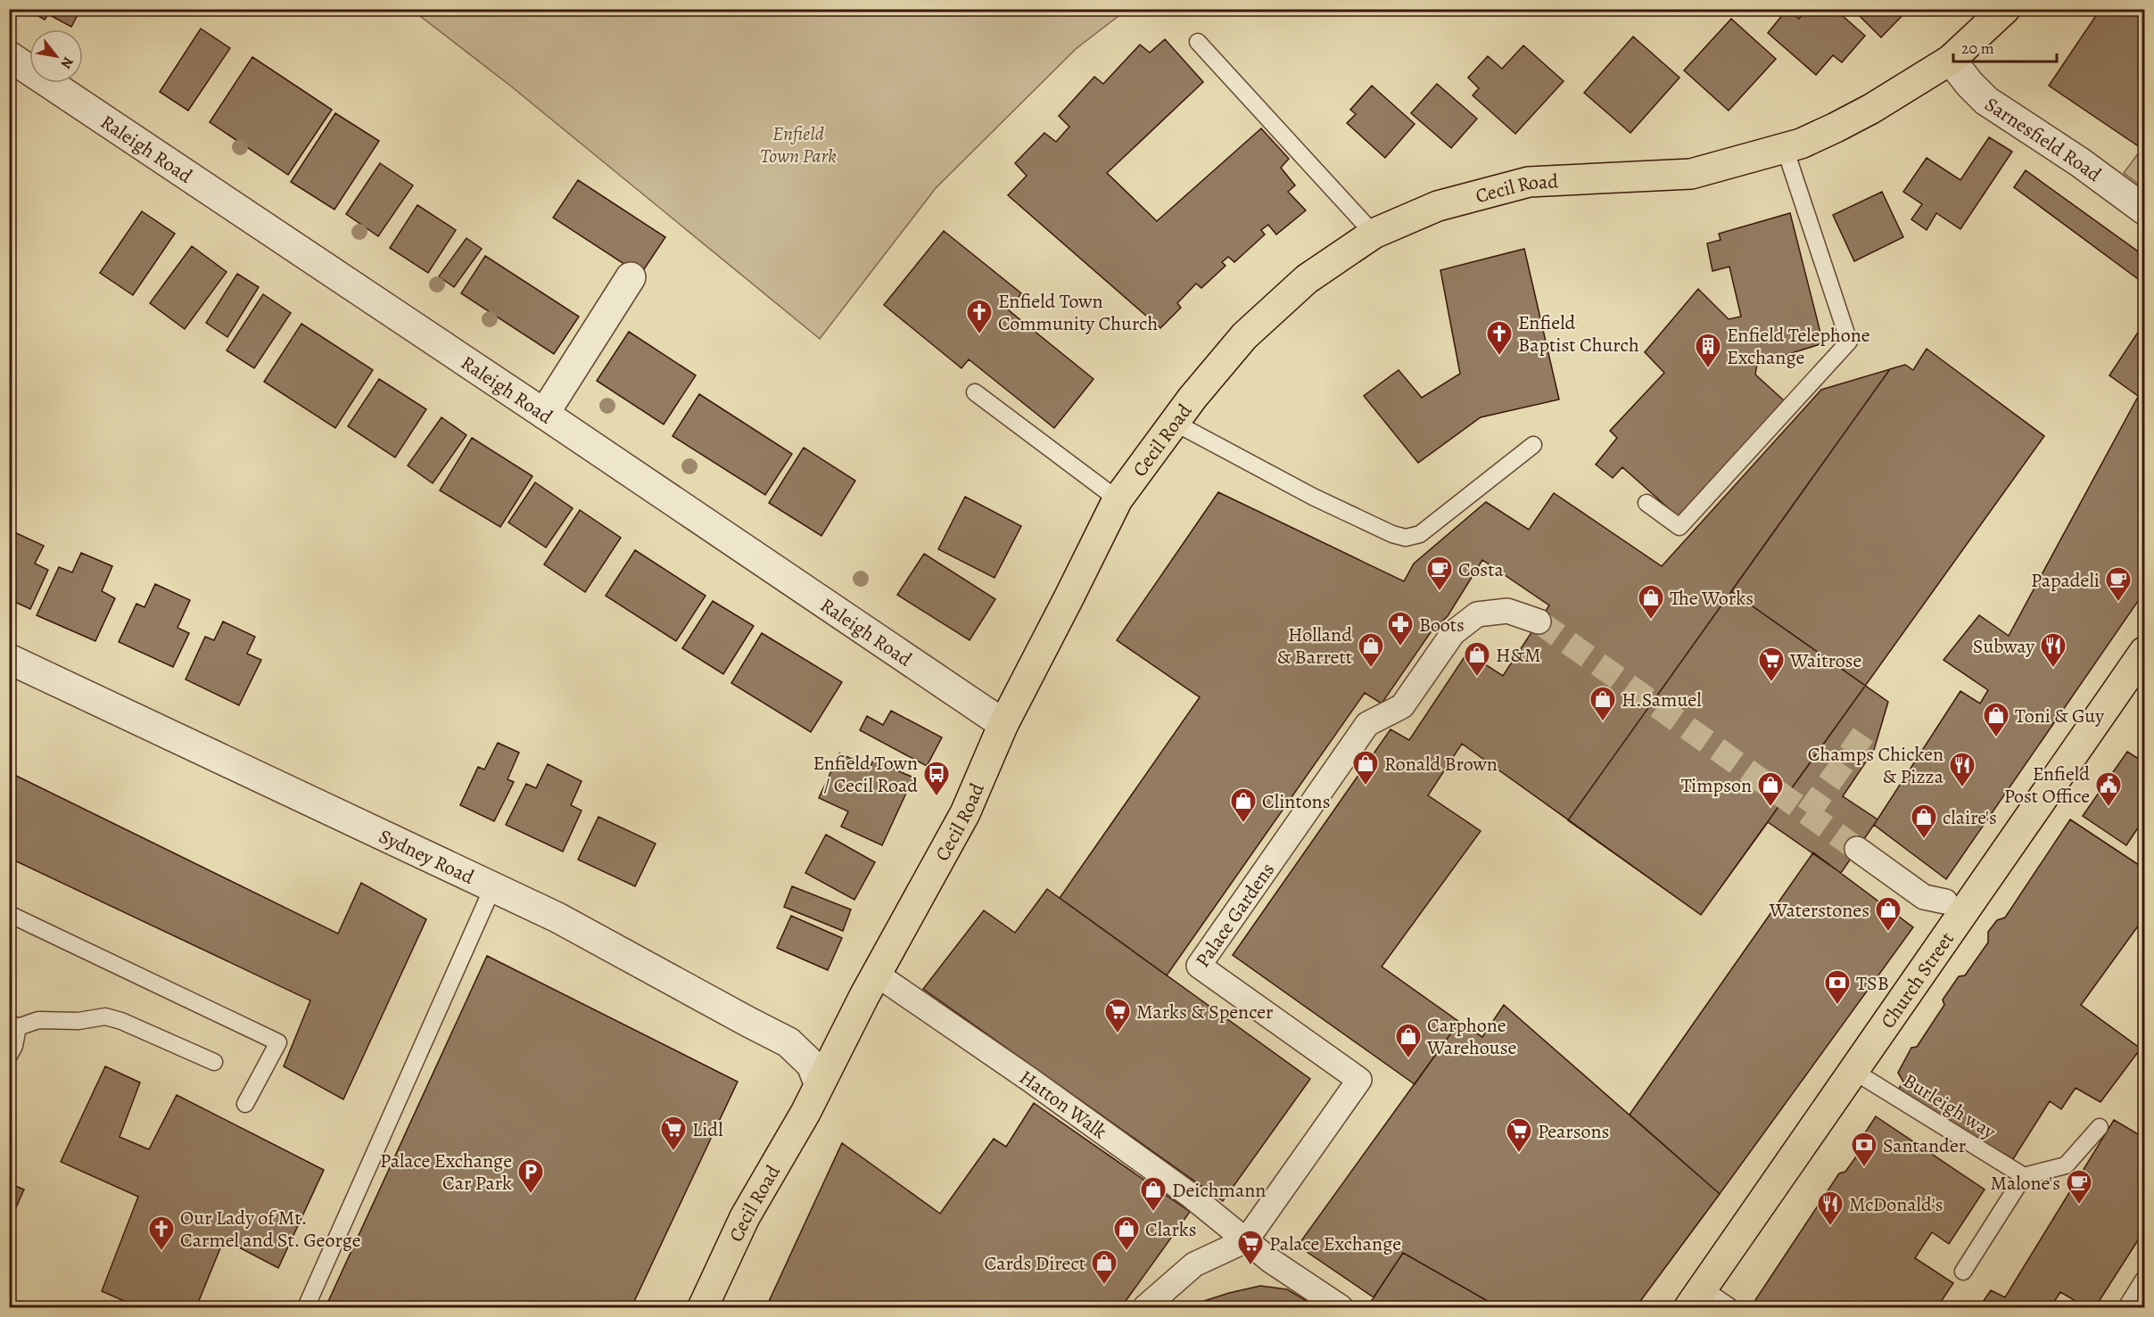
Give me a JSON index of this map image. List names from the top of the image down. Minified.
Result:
{"streets":{"main road":["Cecil Road","Church Street"],"street":["Sarnesfield Road","Raleigh Road","Sydney Road","Palace Gardens","Hatton Walk"],"lane":["Burleigh way"]},"crossings":[["Sarnesfield Road","Cecil Road"],["Raleigh Road","Cecil Road"],["Cecil Road","Sydney Road"],["Cecil Road","Hatton Walk"],["Palace Gardens","Hatton Walk"],["Church Street","Burleigh way"]],"parks":["Enfield Town Park"],"places":{"church":["Enfield Town Community Church","Enfield Baptist Church","Our Lady of Mt. Carmel and St. George"],"building":["Enfield Telephone Exchange"],"cafe":["Costa","Papadeli","Malone's"],"shop":["The Works","Holland & Barrett","H&M","H.Samuel","Toni & Guy","Ronald Brown","Timpson","Clintons","claire's","Waterstones","Carphone Warehouse","Deichmann","Clarks","Cards Direct"],"pharmacy":["Boots"],"restaurant":["Subway","Champs Chicken & Pizza","McDonald's"],"supermarket":["Waitrose","Marks & Spencer","Lidl","Pearsons","Palace Exchange"],"bus stop":["Enfield Town / Cecil Road"],"public building":["Enfield Post Office"],"bank":["TSB","Santander"],"parking":["Palace Exchange Car Park"]},"scale_bar":"20 m","north":"bottom right"}
